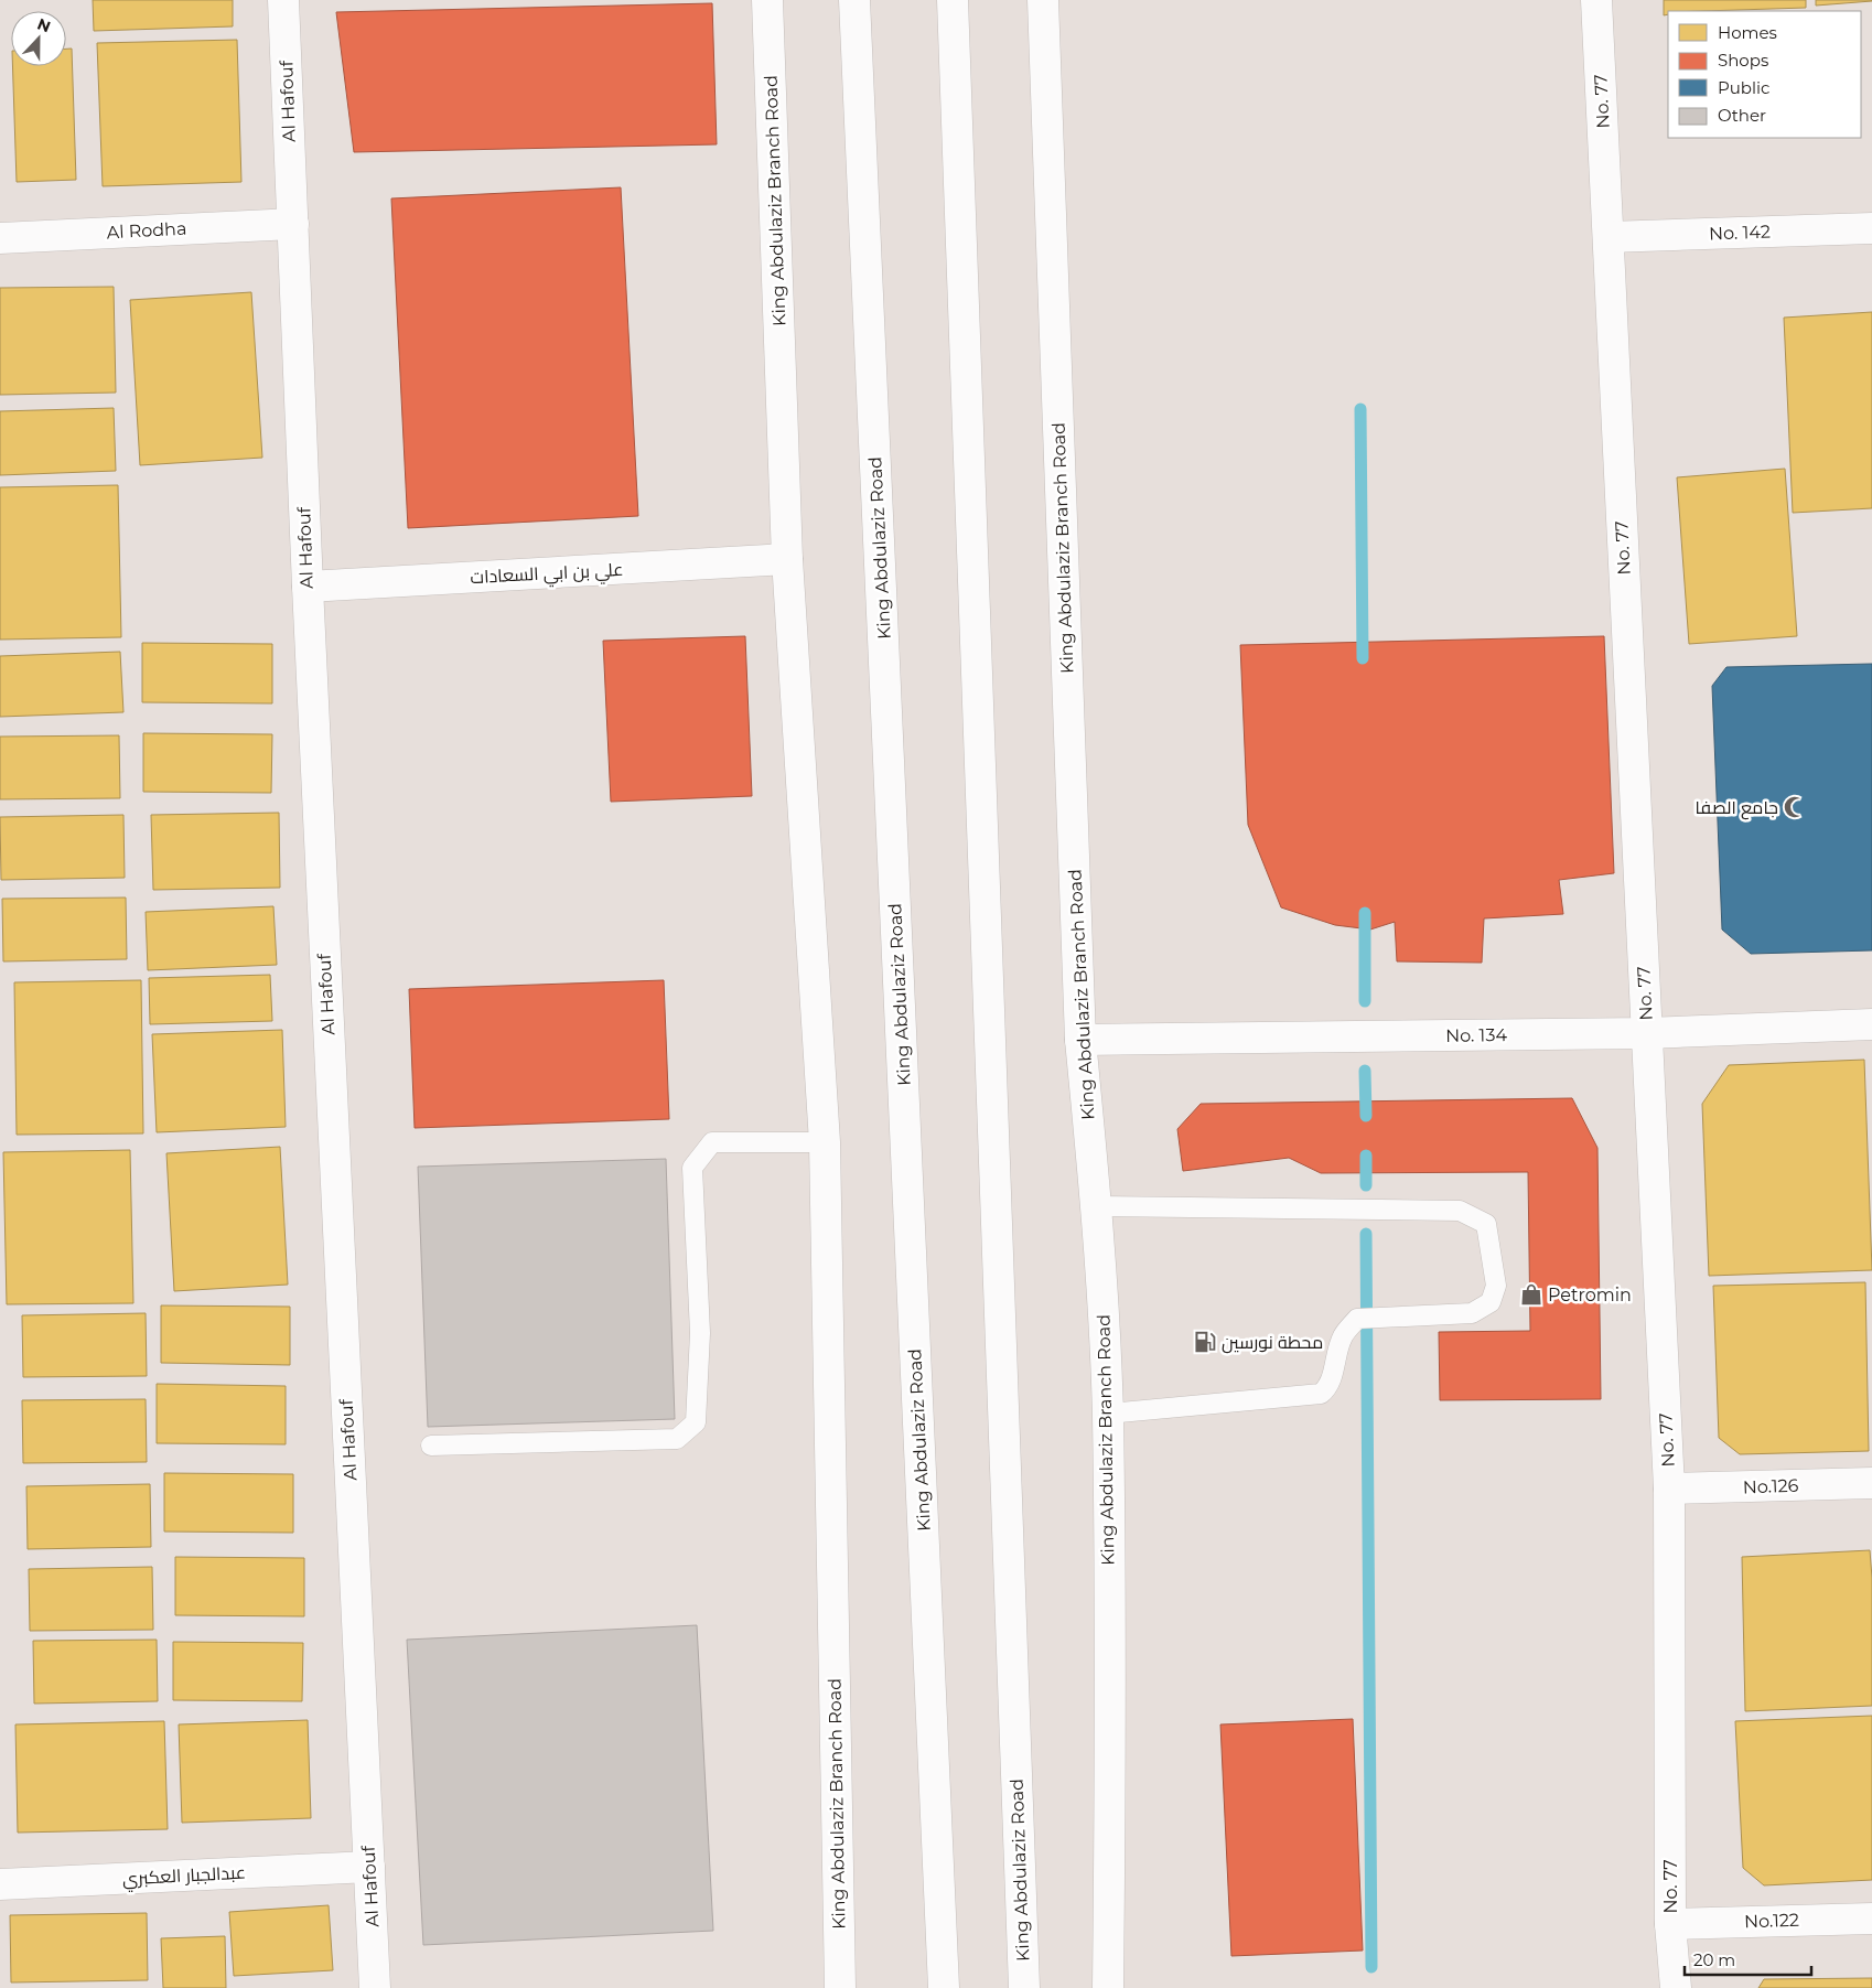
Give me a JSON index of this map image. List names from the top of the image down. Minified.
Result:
{"streets":{"main road":["Al Hafouf","No. 77","King Abdulaziz Branch Road","Al Rodha","No. 142","King Abdulaziz Road","علي بن ابي السعادات","No. 134","No.126","عبدالجبار العكبري","No.122"]},"crossings":[["Al Hafouf","Al Rodha"],["Al Hafouf","علي بن ابي السعادات"],["Al Hafouf","عبدالجبار العكبري"],["No. 77","No. 142"],["No. 77","No. 134"],["No. 77","No.126"],["No. 77","No.122"],["King Abdulaziz Branch Road","علي بن ابي السعادات"],["King Abdulaziz Branch Road","No. 134"]],"places":{"mosque":["جامع الصفا"],"shop":["Petromin"],"fuel station":["محطة نورسين"]},"legend":["Homes","Shops","Public","Other"],"scale_bar":"20 m","north":"top"}
